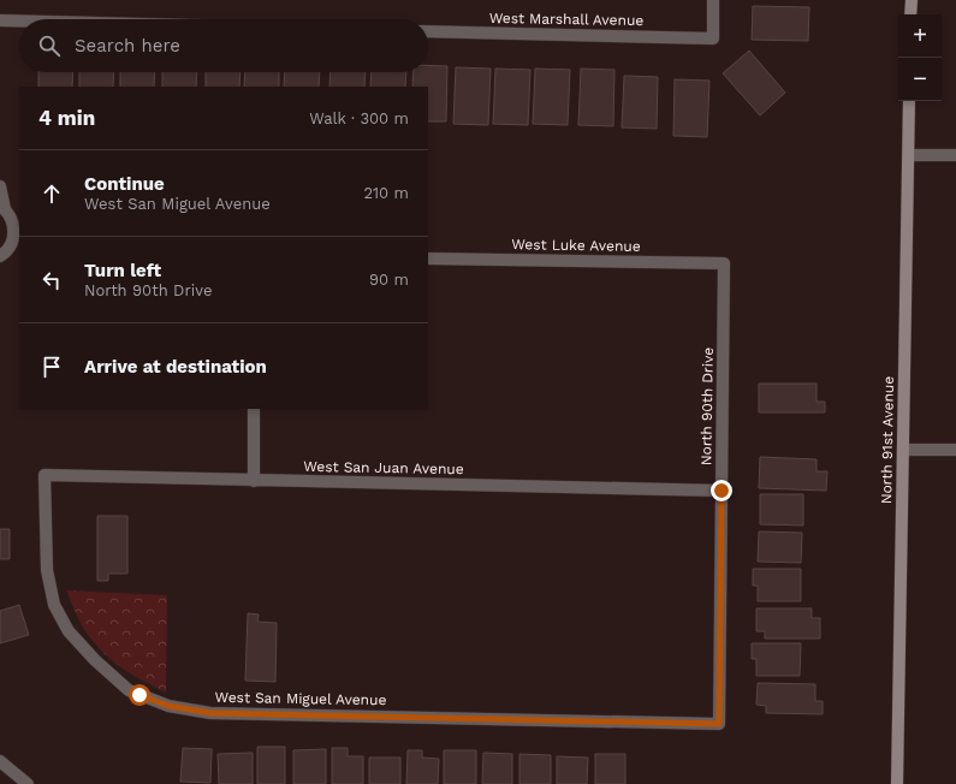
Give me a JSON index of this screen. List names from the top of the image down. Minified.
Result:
{"streets":{"main road":["North 91st Avenue"],"street":["West Marshall Avenue","West Luke Avenue","North 90th Drive","West San Juan Avenue","West San Miguel Avenue"]},"crossings":[["West Luke Avenue","North 90th Drive"],["North 90th Drive","West San Juan Avenue"],["North 90th Drive","West San Miguel Avenue"],["West San Juan Avenue","West San Miguel Avenue"]],"page":{"map_buttons":["+","−"],"search":"Search here","heading":["4 min","Walk · 300 m"],"list":[["Continue","West San Miguel Avenue","210 m"],["Turn left","North 90th Drive","90 m"],"Arrive at destination"]}}
